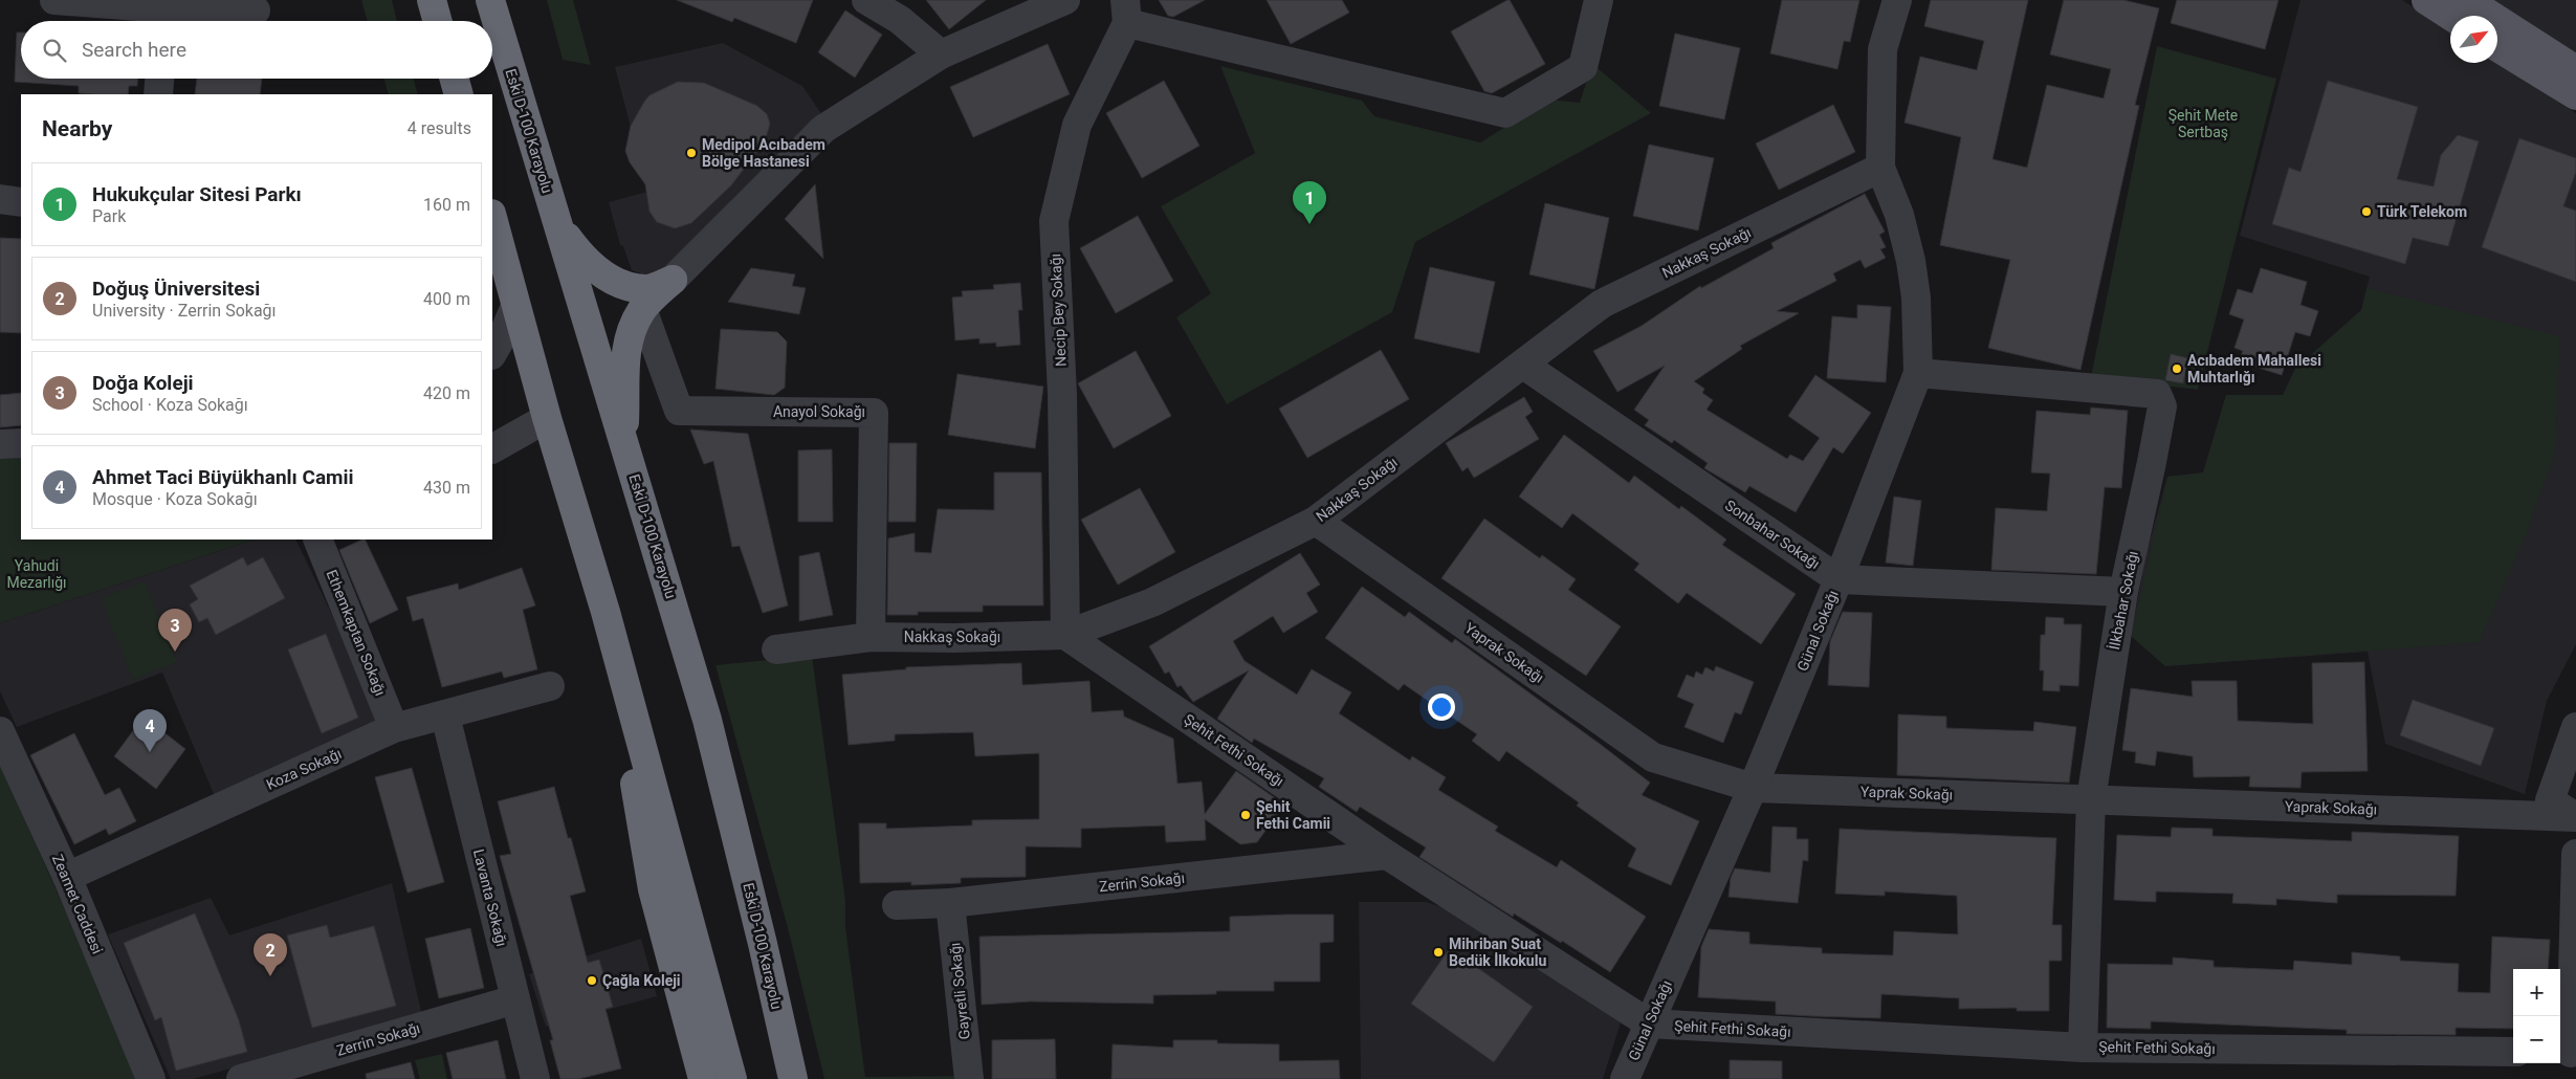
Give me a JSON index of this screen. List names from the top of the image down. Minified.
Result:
{"streets":{"highway":["Eski D-100 Karayolu"],"street":["Nakkaş Sokağı","Necip Bey Sokağı","Anayol Sokağı","Sonbahar Sokağı","İlkbahar Sokağı","Günal Sokağı","Ethemkaptan Sokağı","Yaprak Sokağı","Şehit Fethi Sokağı","Koza Sokağı","Zerrin Sokağı","Lavanta Sokağı","Zeamet Caddesi","Gayretli Sokağı"]},"crossings":[["Nakkaş Sokağı","Necip Bey Sokağı"],["Nakkaş Sokağı","Anayol Sokağı"],["Nakkaş Sokağı","Sonbahar Sokağı"],["Nakkaş Sokağı","Günal Sokağı"],["Nakkaş Sokağı","Yaprak Sokağı"],["Nakkaş Sokağı","Şehit Fethi Sokağı"],["Necip Bey Sokağı","Şehit Fethi Sokağı"],["Sonbahar Sokağı","Günal Sokağı"],["İlkbahar Sokağı","Günal Sokağı"],["İlkbahar Sokağı","Yaprak Sokağı"],["İlkbahar Sokağı","Şehit Fethi Sokağı"],["Günal Sokağı","Yaprak Sokağı"],["Günal Sokağı","Şehit Fethi Sokağı"],["Ethemkaptan Sokağı","Koza Sokağı"],["Şehit Fethi Sokağı","Zerrin Sokağı"],["Koza Sokağı","Lavanta Sokağı"],["Koza Sokağı","Zeamet Caddesi"],["Zerrin Sokağı","Lavanta Sokağı"],["Zerrin Sokağı","Gayretli Sokağı"]],"parks":["Şehit Mete Sertbaş","Yahudi Mezarlığı"],"places":["Medipol Acıbadem Bölge Hastanesi","Türk Telekom","Acıbadem Mahallesi Muhtarlığı","Şehit Fethi Camii","Mihriban Suat Bedük İlkokulu","Çağla Koleji"],"north":"top right","page":{"search":"Search here","heading":["Nearby","4 results"],"list":[{"mark":"1","name":"Hukukçular Sitesi Parkı","note":"Park","value":"160 m"},{"mark":"2","name":"Doğuş Üniversitesi","note":"University · Zerrin Sokağı","value":"400 m"},{"mark":"3","name":"Doğa Koleji","note":"School · Koza Sokağı","value":"420 m"},{"mark":"4","name":"Ahmet Taci Büyükhanlı Camii","note":"Mosque · Koza Sokağı","value":"430 m"}],"pins":["1","3","4","2"],"map_buttons":["+","−"]}}
